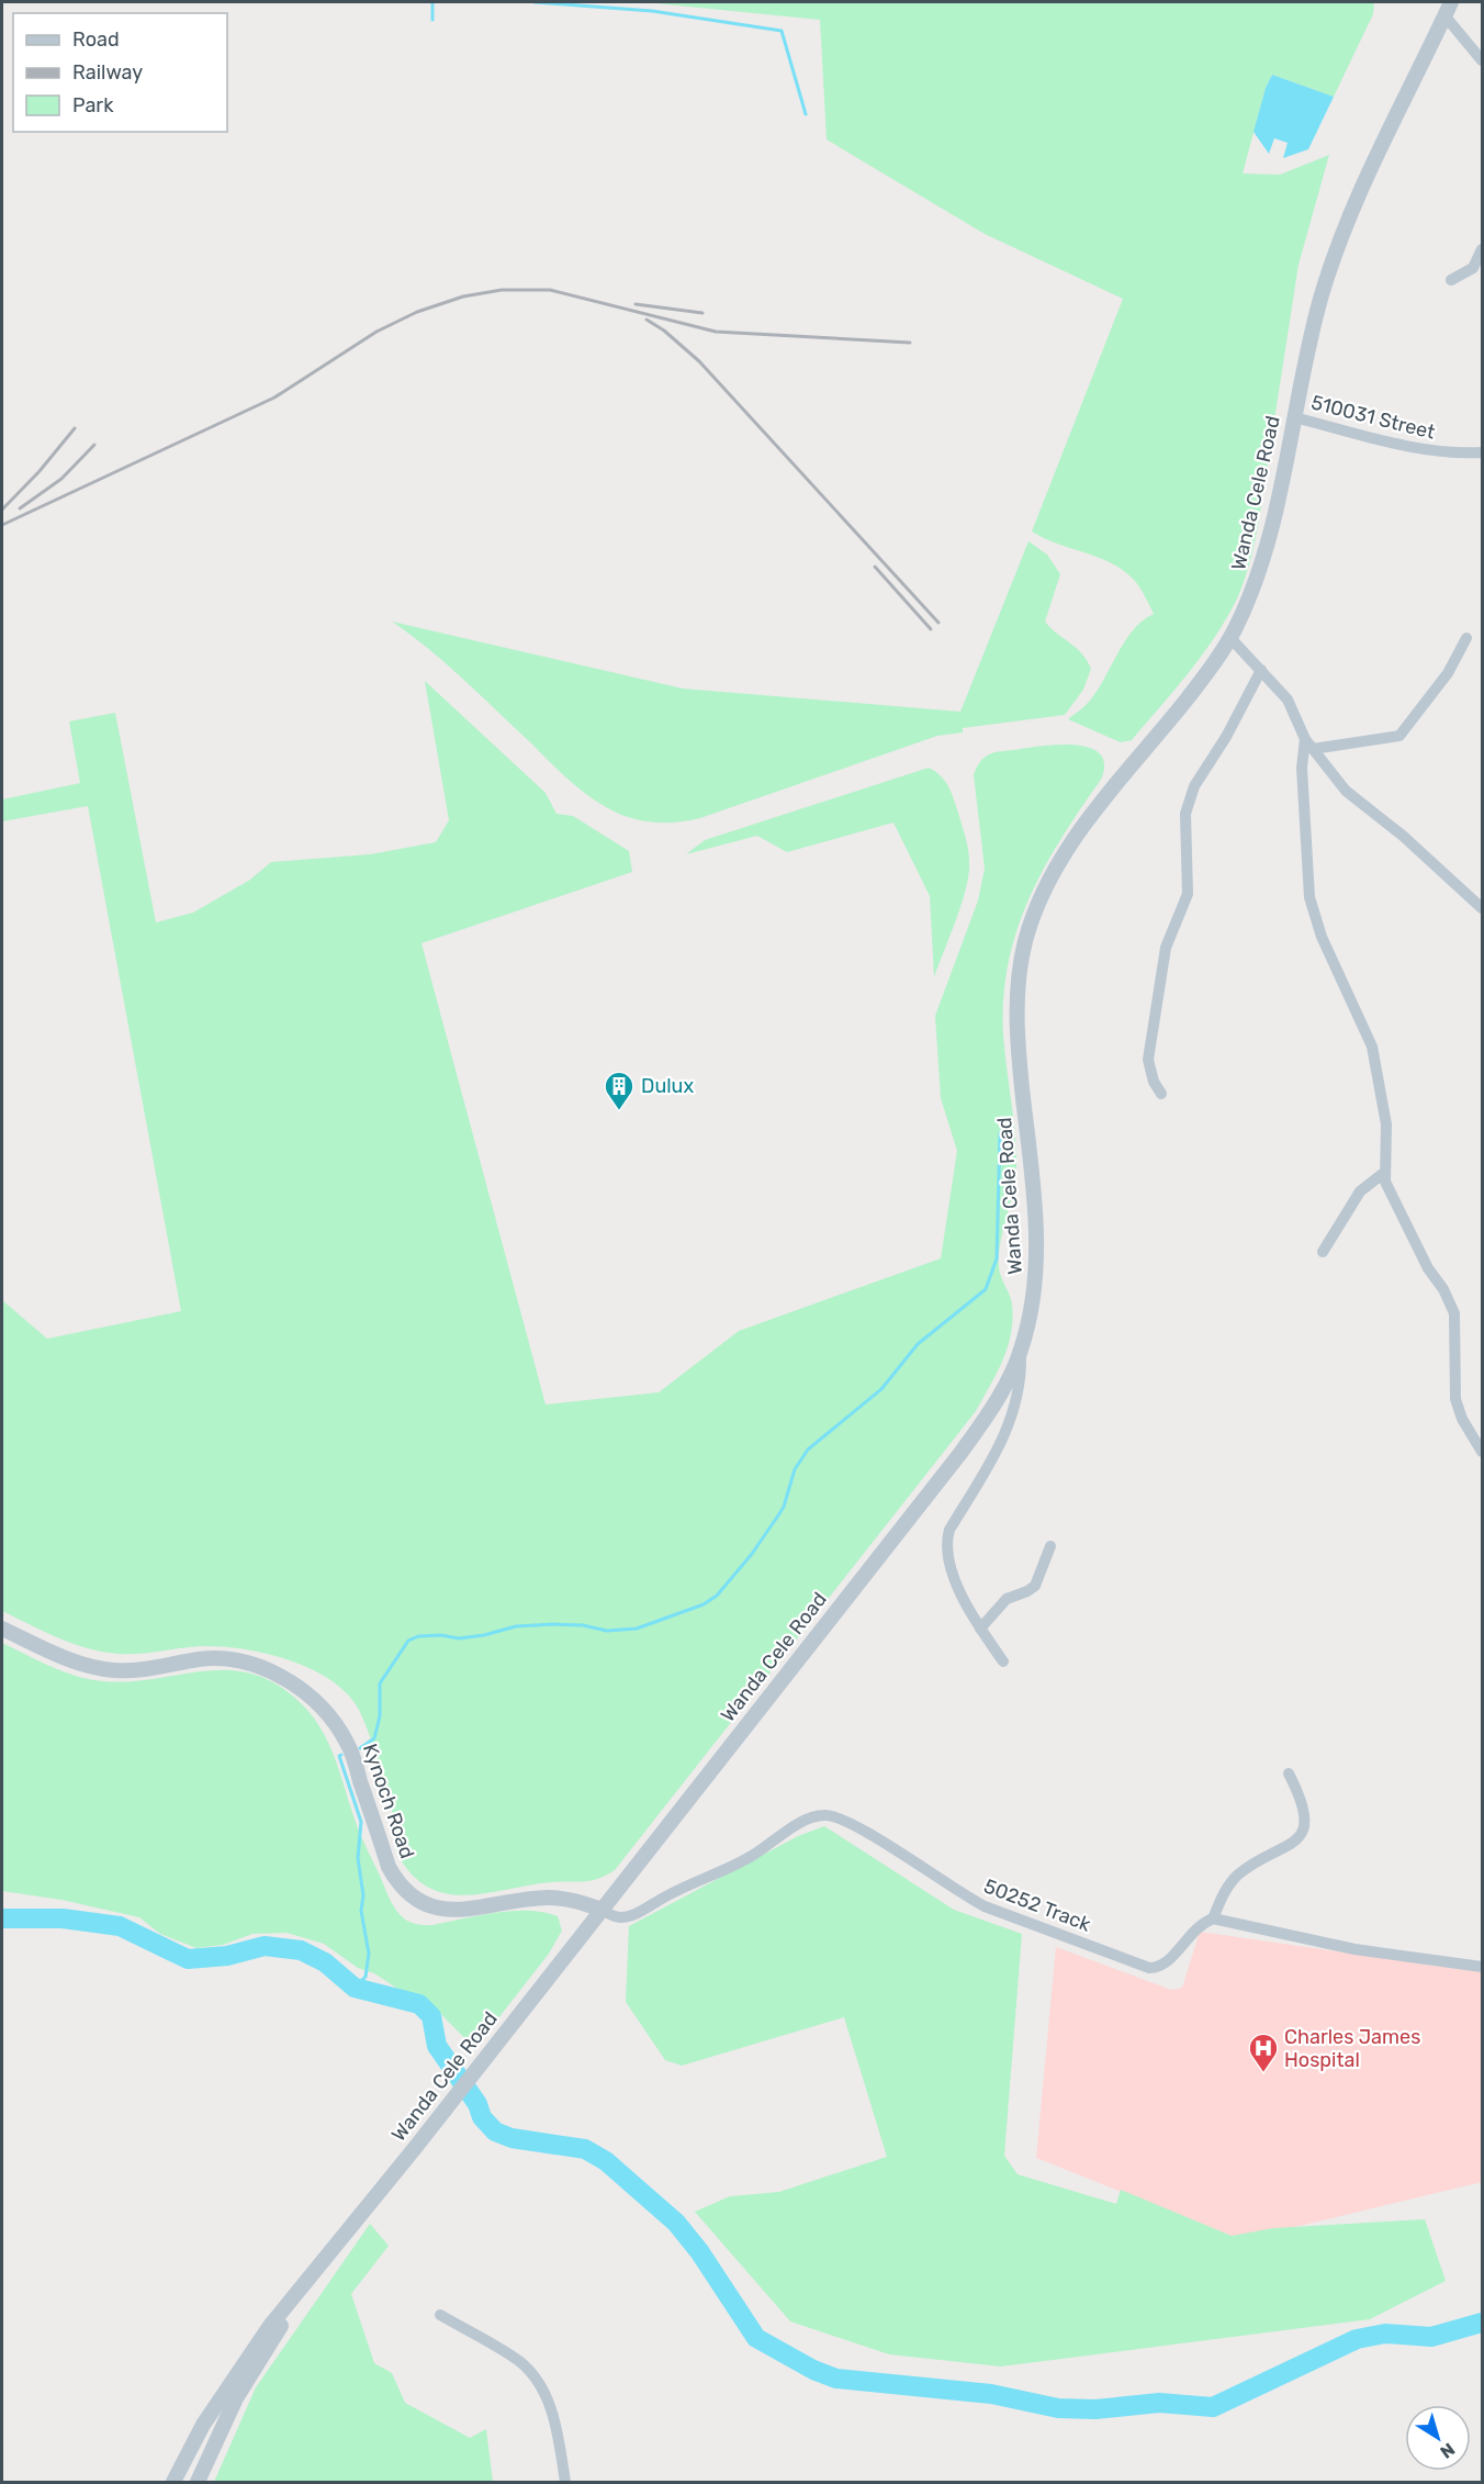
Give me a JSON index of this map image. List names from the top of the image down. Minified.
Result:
{"streets":{"street":["510031 Street","Wanda Cele Road","Kynoch Road","50252 Track"]},"crossings":[["510031 Street","Wanda Cele Road"],["Wanda Cele Road","Kynoch Road"],["Wanda Cele Road","50252 Track"],["Kynoch Road","50252 Track"]],"places":{"building":["Dulux"],"hospital":["Charles James Hospital"]},"legend":["Road","Railway","Park"],"north":"bottom right"}
